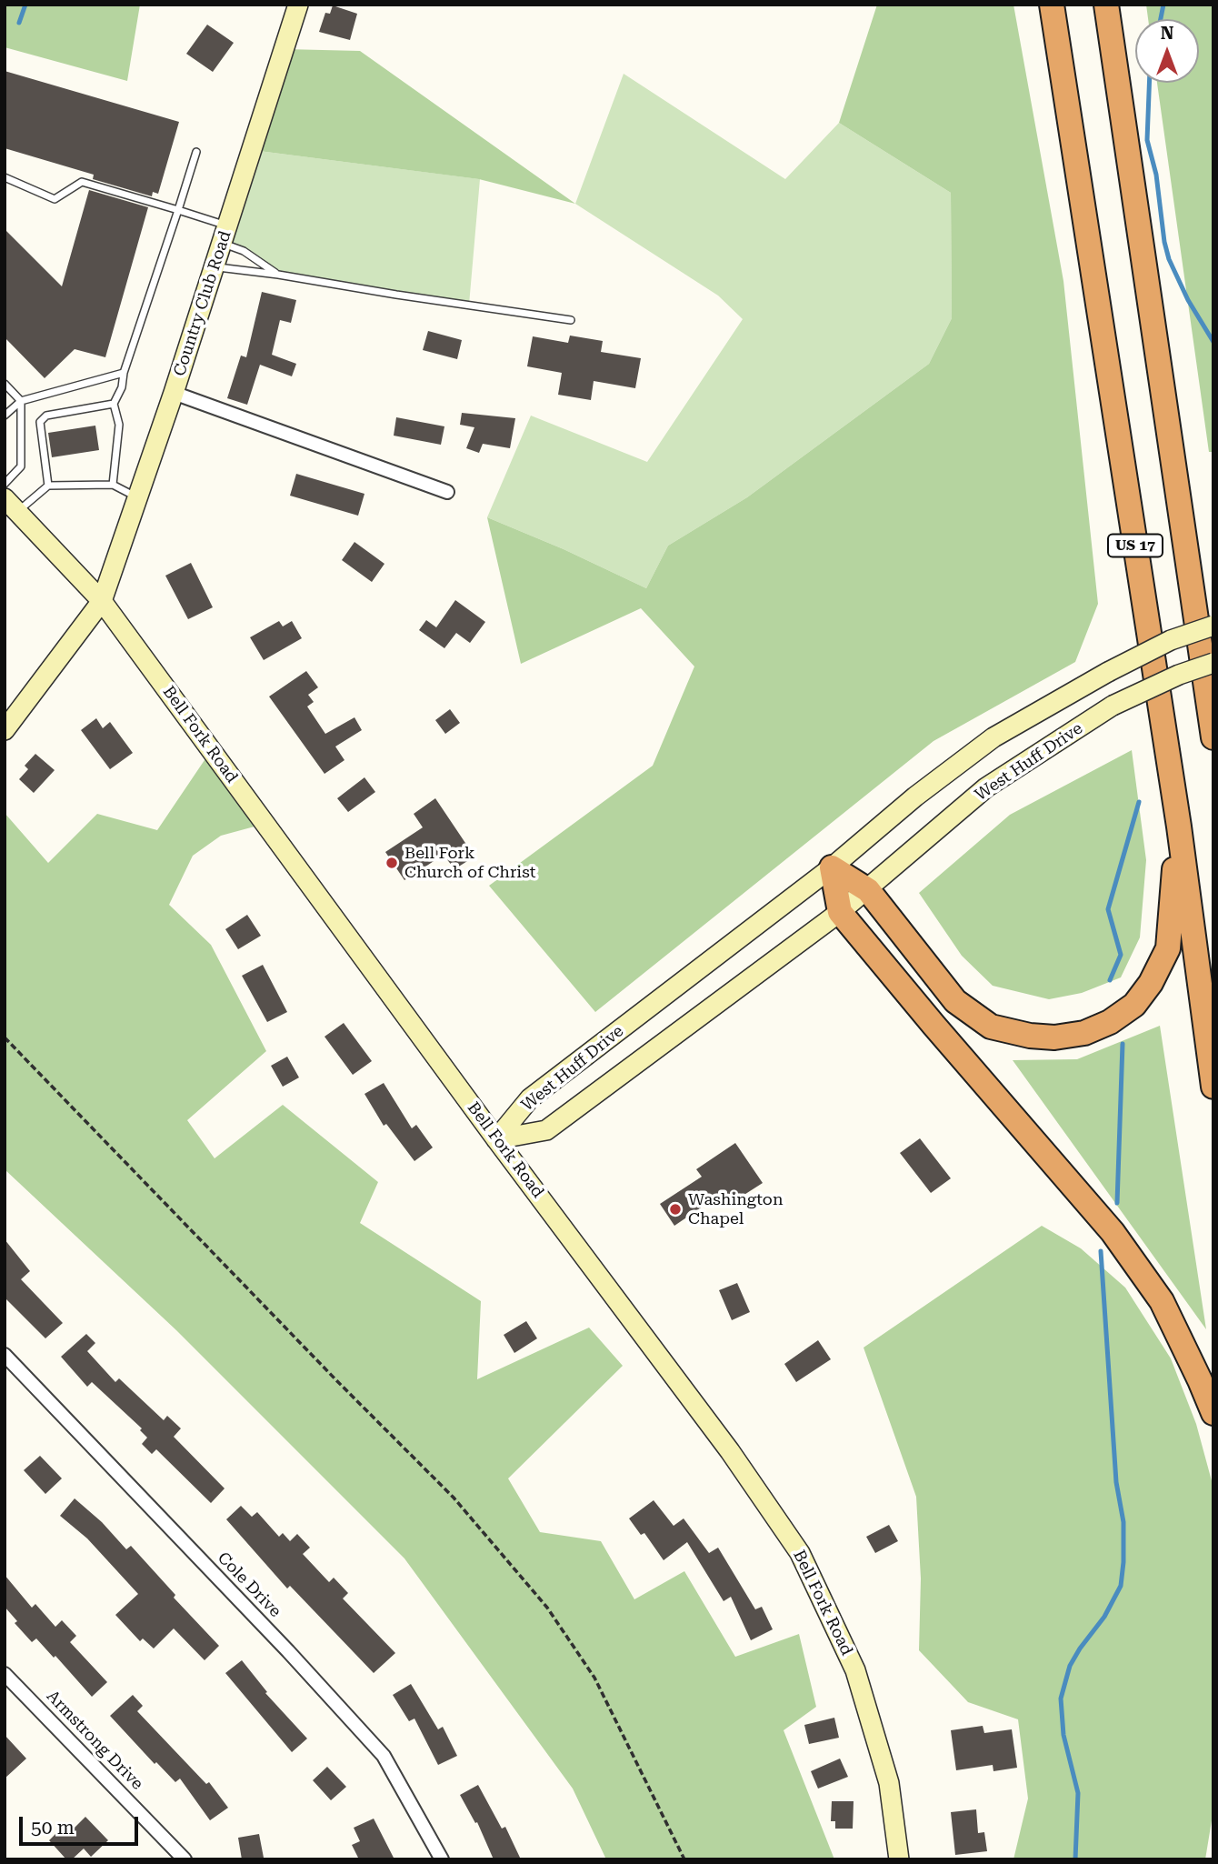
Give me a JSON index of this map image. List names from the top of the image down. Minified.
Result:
{"streets":{"highway":["US 17"],"main road":["Country Club Road","Bell Fork Road","West Huff Drive"],"street":["Cole Drive","Armstrong Drive"]},"crossings":[["Country Club Road","Bell Fork Road"],["Bell Fork Road","West Huff Drive"]],"places":["Bell Fork Church of Christ","Washington Chapel"],"scale_bar":"50 m","north":"top"}
